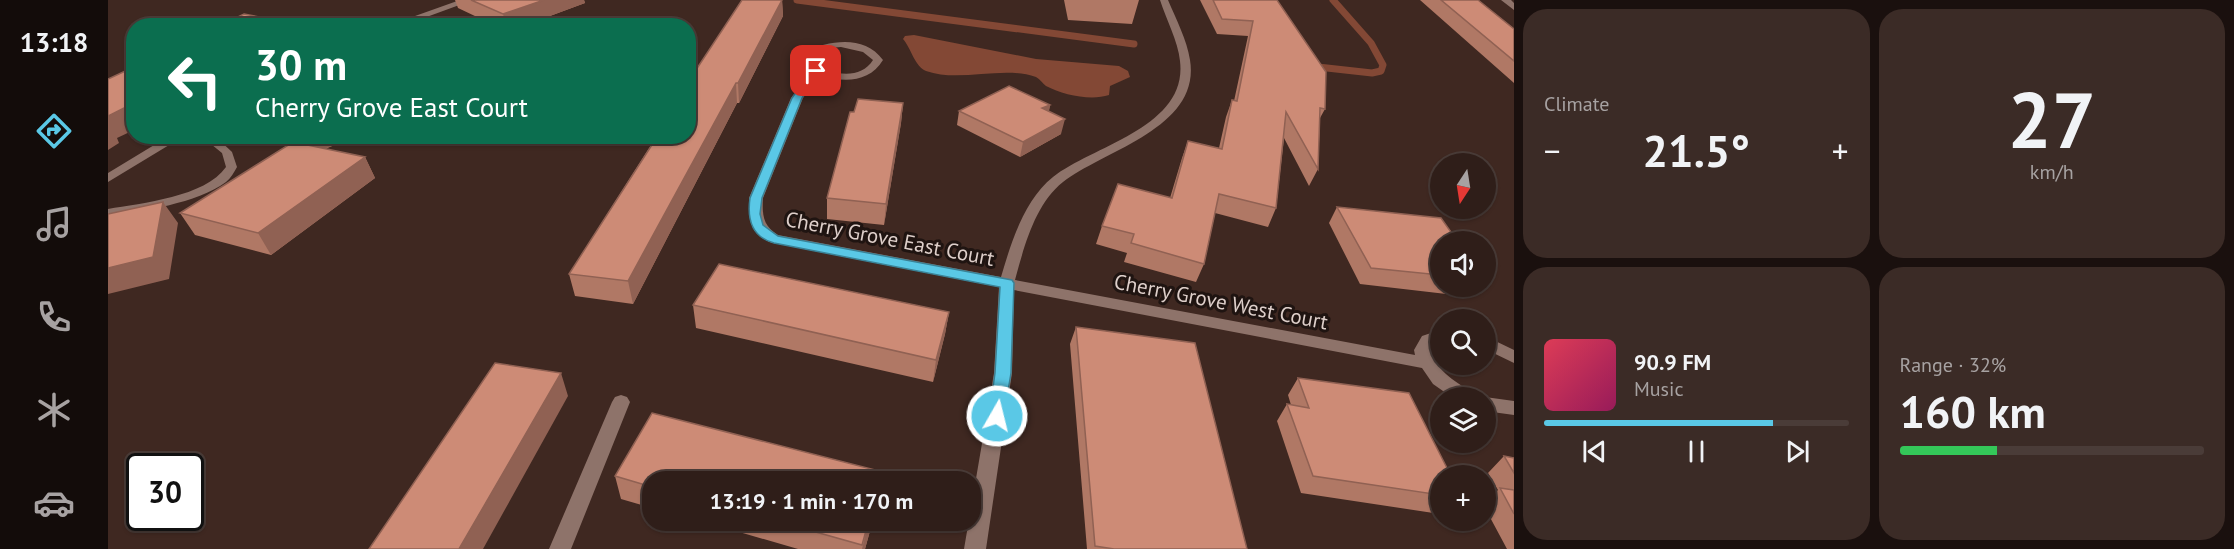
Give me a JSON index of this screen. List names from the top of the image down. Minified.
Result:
{"streets":{"street":["Cherry Grove East Court","Cherry Grove West Court"]},"crossings":[["Cherry Grove East Court","Cherry Grove West Court"]],"north":"bottom","page":{"tabs":"13:18","tile":["Climate",["27","km/h"],["Range · 32%","160 km"]],"turn":["30 m","Cherry Grove East Court"],"heat":["−","21.5°","+"],"map_buttons":"+","song":["90.9 FM","Music"],"limit":"30","trip":"13:19 · 1 min · 170 m"}}
